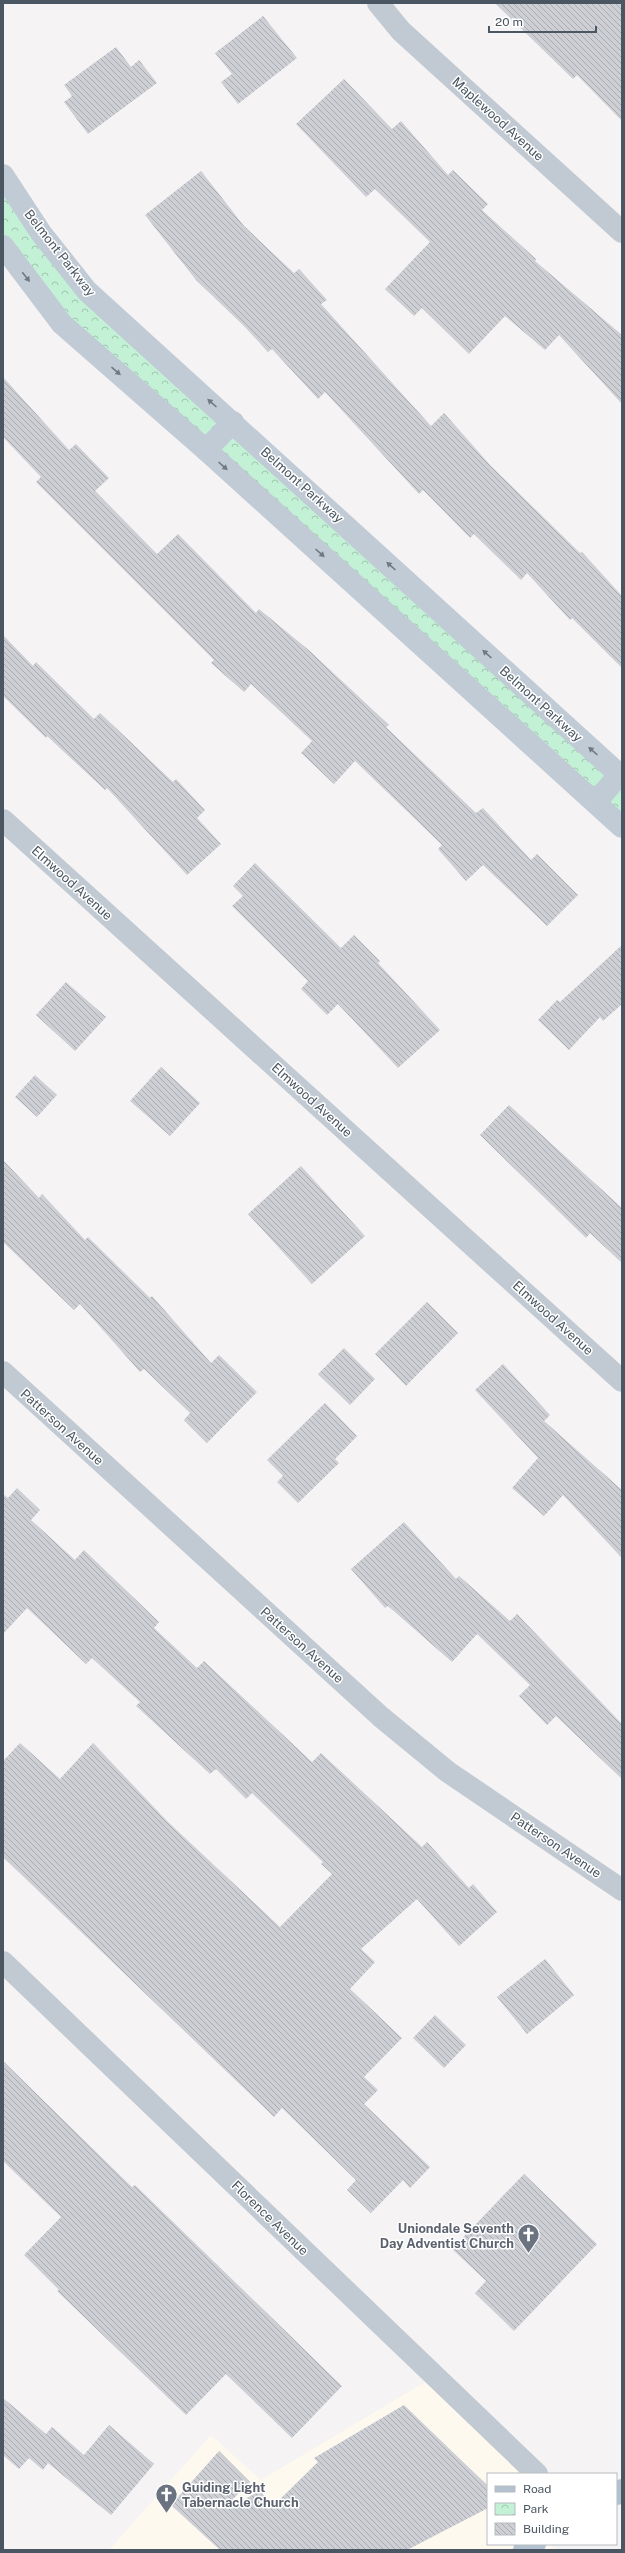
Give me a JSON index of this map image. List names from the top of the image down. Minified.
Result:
{"streets":{"street":["Maplewood Avenue","Belmont Parkway","Elmwood Avenue","Patterson Avenue","Florence Avenue"]},"places":{"church":["Uniondale Seventh Day Adventist Church","Guiding Light Tabernacle Church"]},"legend":["Road","Park","Building"],"scale_bar":"20 m"}
